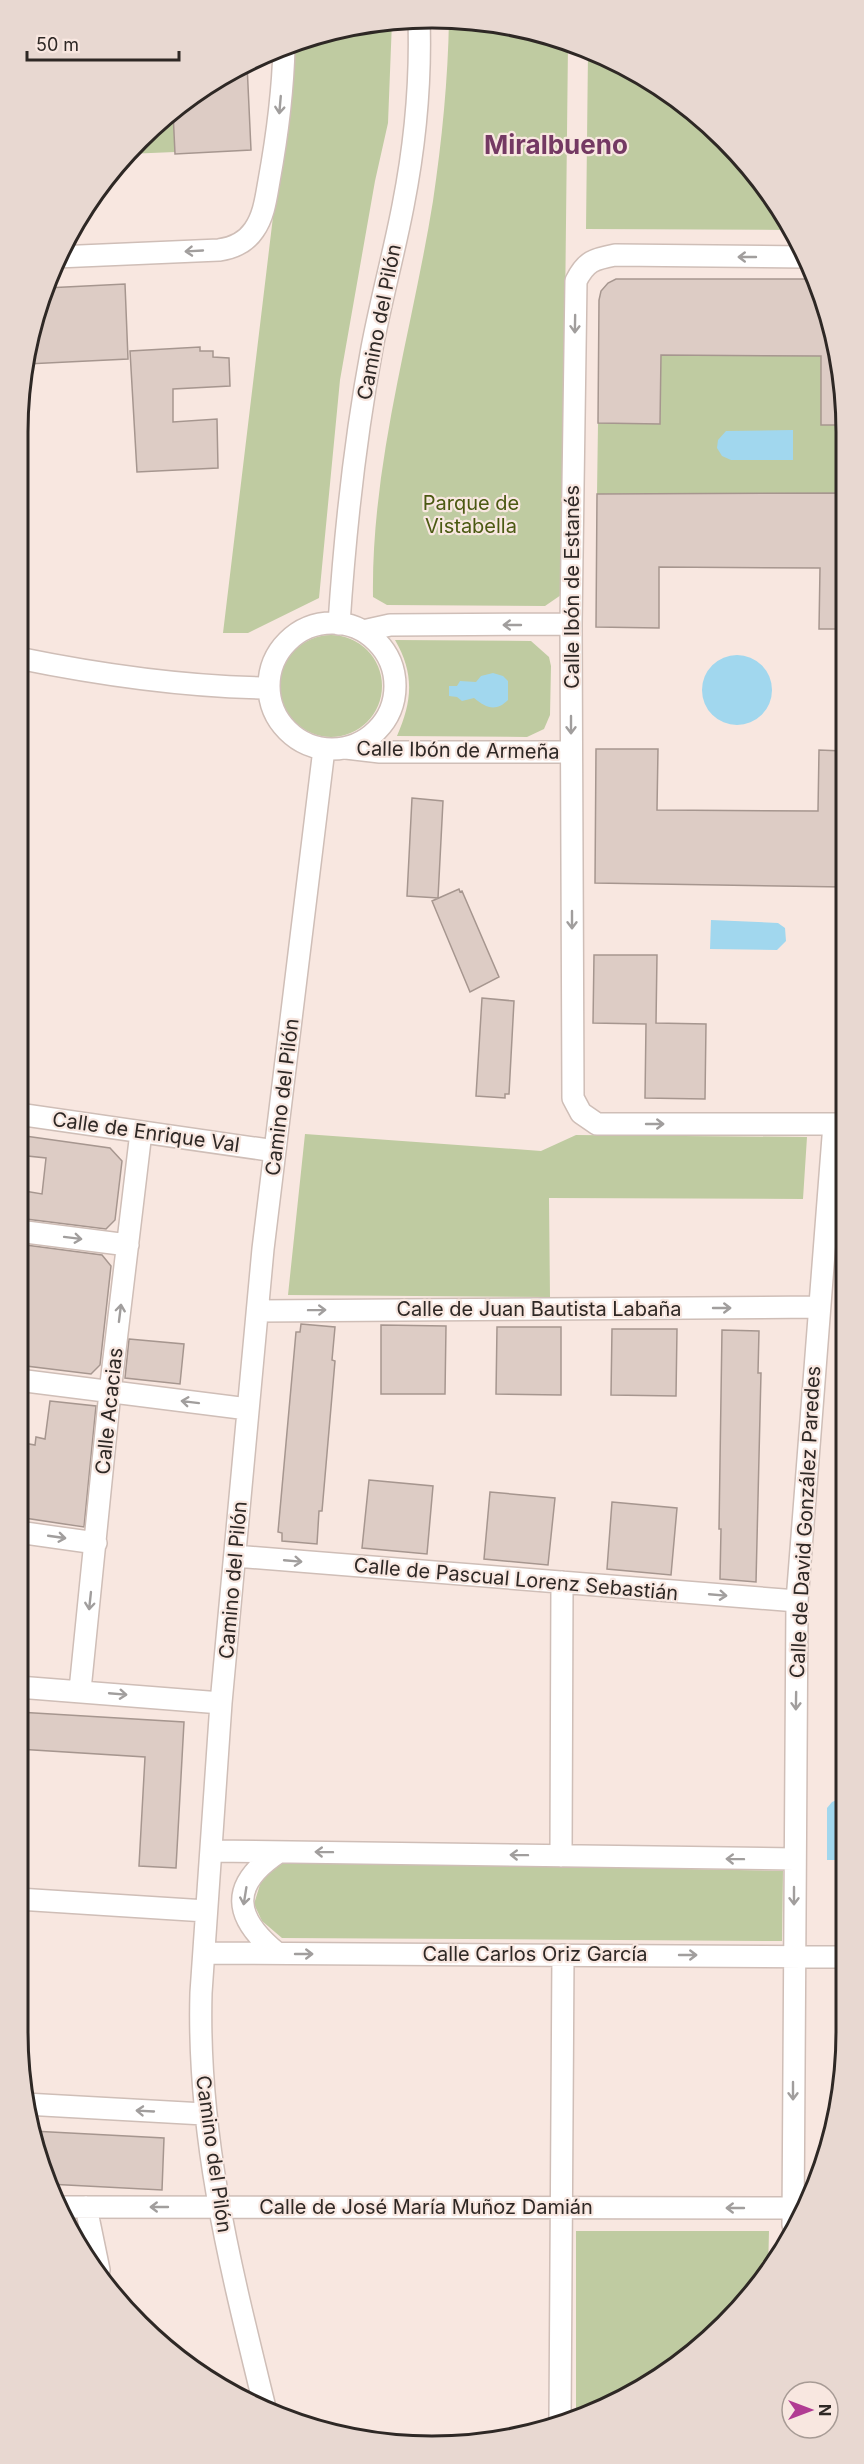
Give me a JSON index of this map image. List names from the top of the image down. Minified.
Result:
{"streets":{"street":["Camino del Pilón","Calle Ibón de Estanés","Calle Ibón de Armeña","Calle de Enrique Val","Calle de Juan Bautista Labaña","Calle Acacias","Calle de David González Paredes","Calle de Pascual Lorenz Sebastián","Calle Carlos Oriz García","Calle de José María Muñoz Damián"]},"crossings":[["Camino del Pilón","Calle Ibón de Armeña"],["Camino del Pilón","Calle de Enrique Val"],["Camino del Pilón","Calle de Juan Bautista Labaña"],["Camino del Pilón","Calle de Pascual Lorenz Sebastián"],["Camino del Pilón","Calle Carlos Oriz García"],["Camino del Pilón","Calle de José María Muñoz Damián"],["Calle Ibón de Estanés","Calle Ibón de Armeña"],["Calle de Enrique Val","Calle Acacias"],["Calle de Juan Bautista Labaña","Calle de David González Paredes"],["Calle de David González Paredes","Calle de Pascual Lorenz Sebastián"],["Calle de David González Paredes","Calle Carlos Oriz García"]],"one_way":["Calle de Juan Bautista Labaña","Calle de David González Paredes","Calle de Pascual Lorenz Sebastián"],"districts":["Miralbueno"],"parks":["Parque de Vistabella"],"scale_bar":"50 m","north":"right"}
